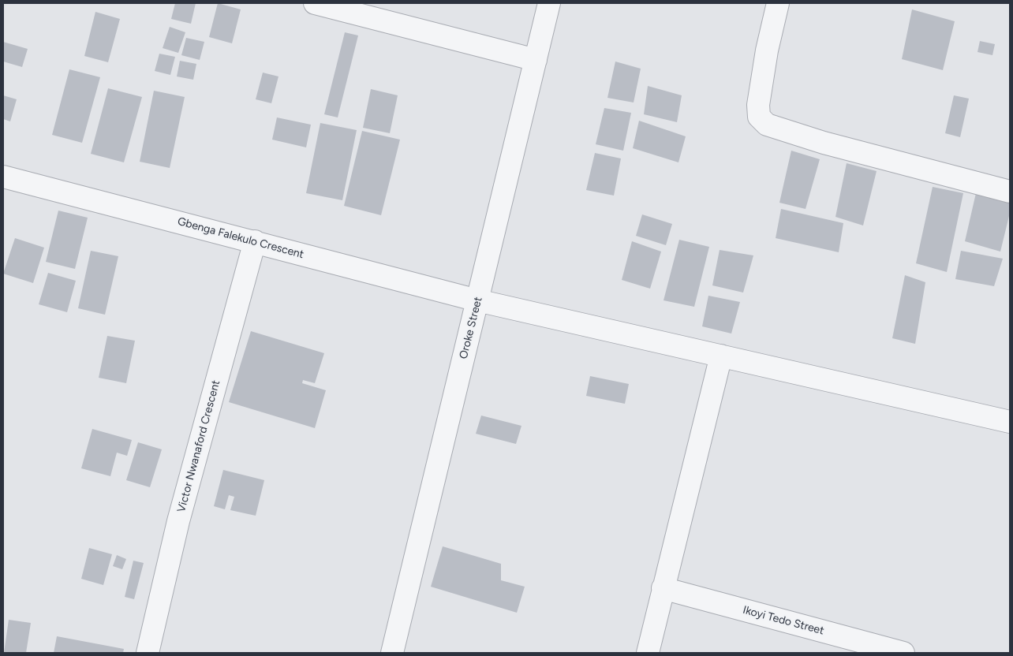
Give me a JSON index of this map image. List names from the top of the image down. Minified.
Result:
{"streets":{"street":["Gbenga Falekulo Crescent","Oroke Street","Victor Nwanaford Crescent","Ikoyi Tedo Street"]},"crossings":[["Gbenga Falekulo Crescent","Oroke Street"],["Gbenga Falekulo Crescent","Victor Nwanaford Crescent"]]}
